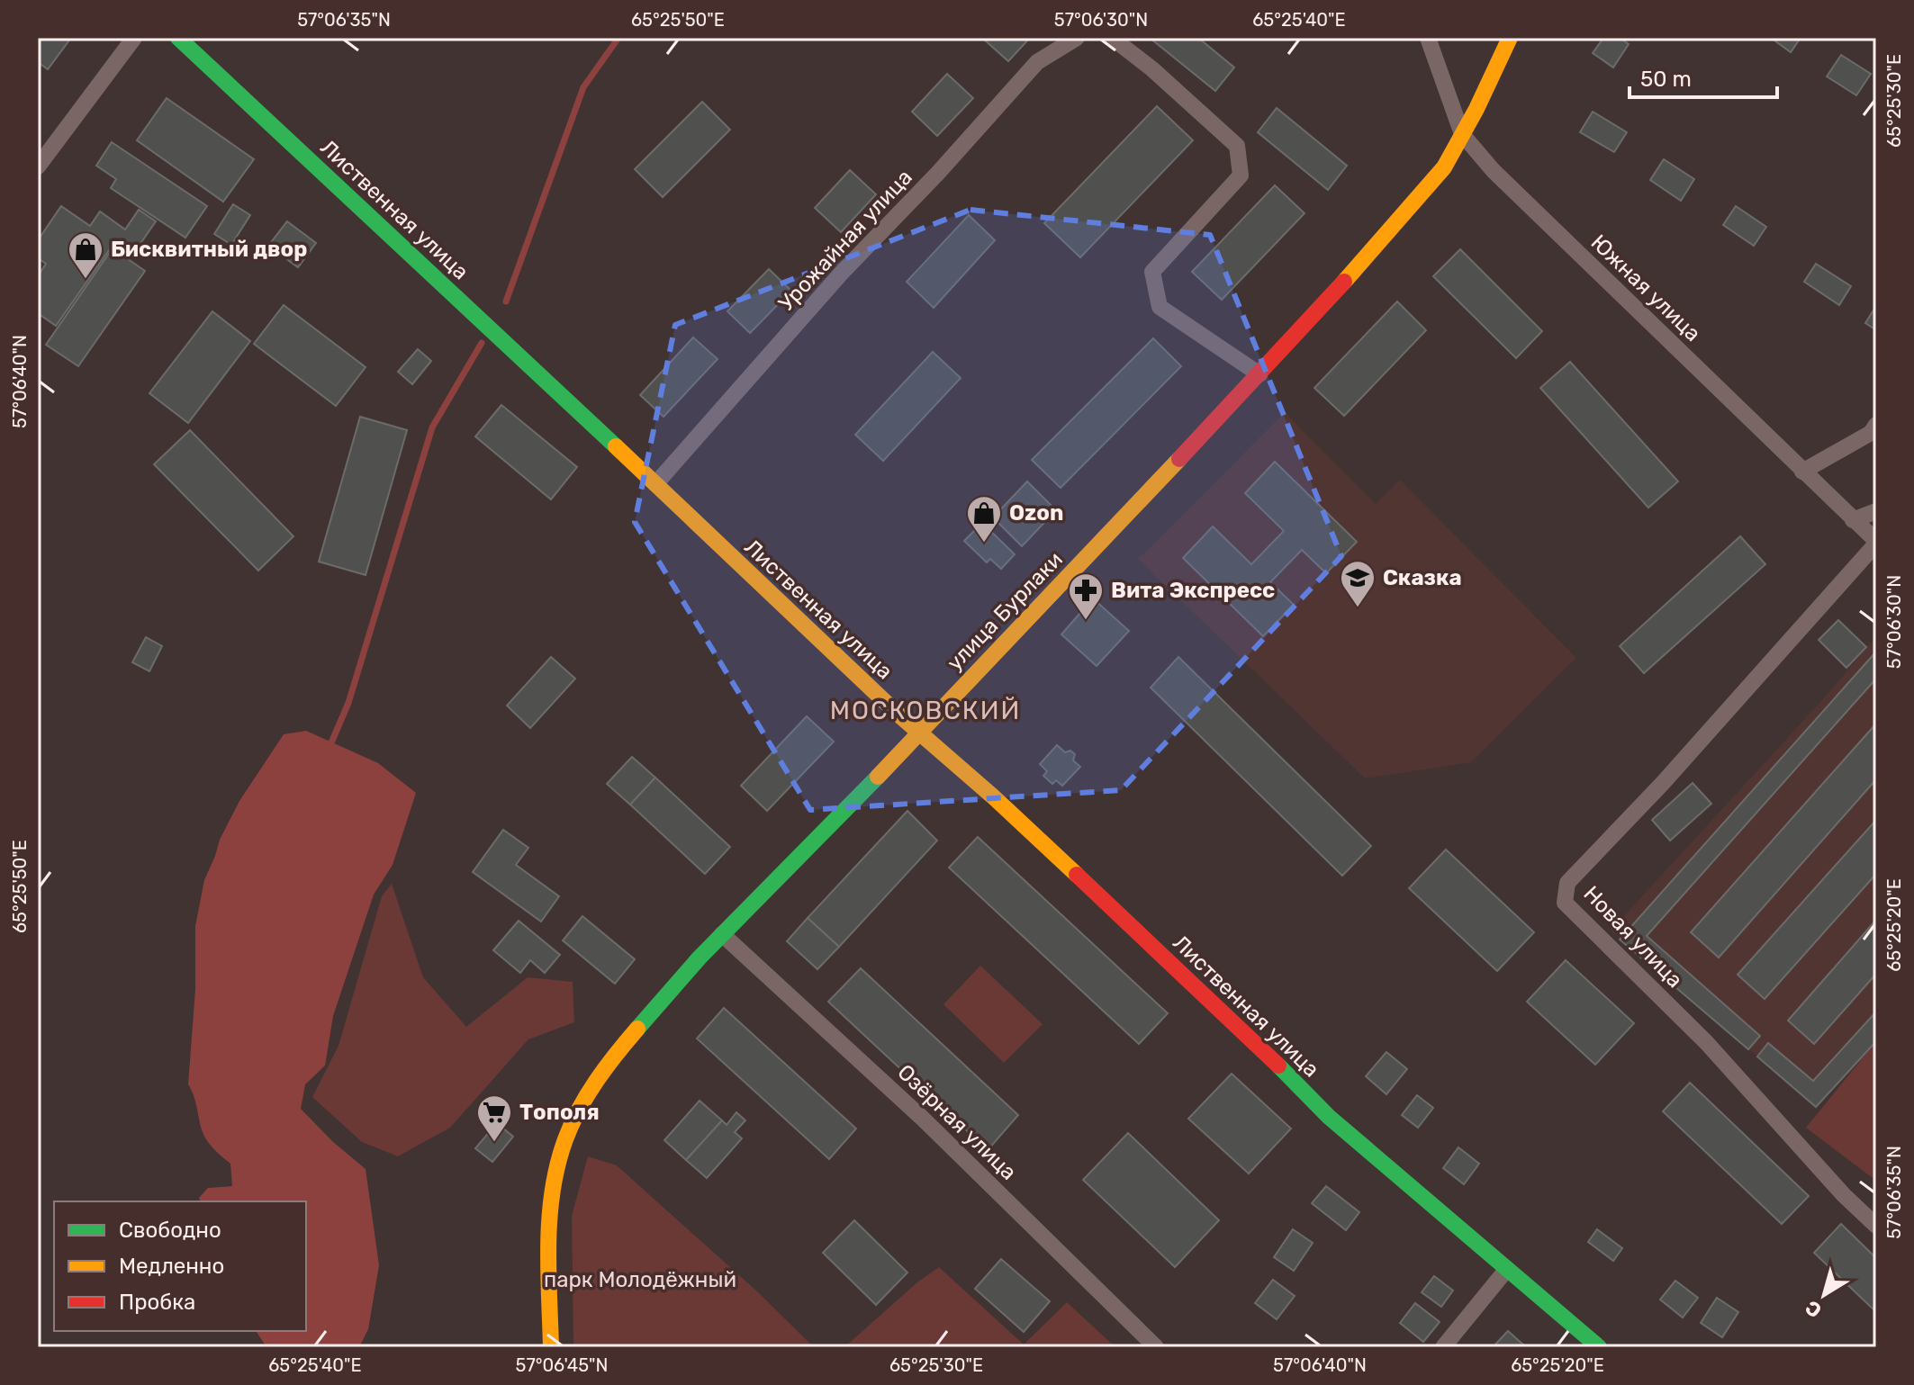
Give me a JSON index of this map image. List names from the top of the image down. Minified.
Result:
{"streets":{"street":["Лиственная улица","Урожайная улица","Южная улица","улица Бурлаки","Новая улица","Озёрная улица"]},"crossings":[["Лиственная улица","Урожайная улица"],["Лиственная улица","улица Бурлаки"],["Южная улица","улица Бурлаки"],["Южная улица","Новая улица"],["улица Бурлаки","Озёрная улица"]],"districts":["МОСКОВСКИЙ"],"parks":["парк Молодёжный"],"places":{"shop":["Бисквитный двор","Ozon"],"school or university":["Сказка"],"pharmacy":["Вита Экспресс"],"supermarket":["Тополя"]},"legend":["Свободно","Медленно","Пробка"],"scale_bar":"50 m","north":"bottom left","coordinates":["57°06'35\"N","65°25'50\"E","57°06'30\"N","65°25'40\"E","65°25'30\"E","57°06'40\"N","65°25'20\"E","57°06'45\"N"]}
